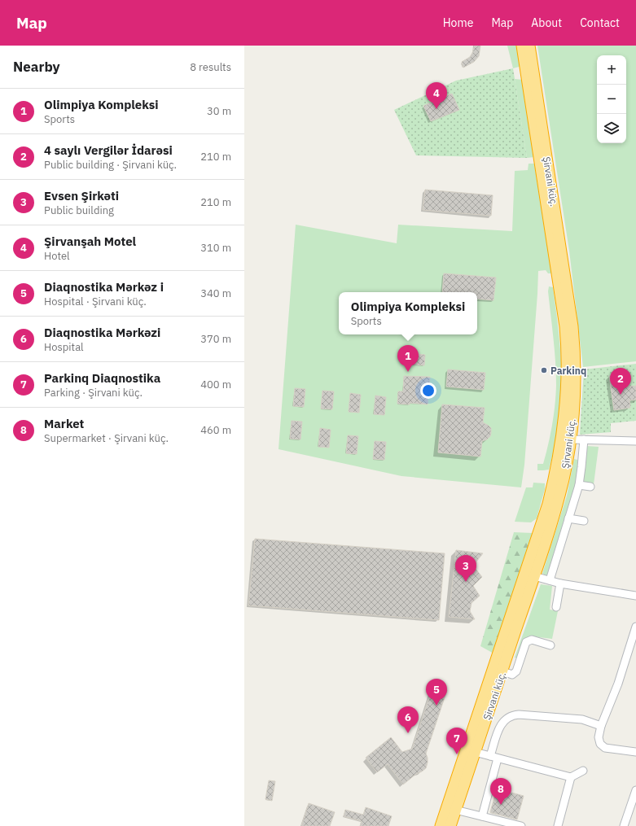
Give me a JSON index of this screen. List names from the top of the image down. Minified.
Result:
{"streets":{"highway":["Şirvani küç."]},"places":["Parkinq"],"page":{"header":"Map","nav":["Home","Map","About","Contact"],"heading":["Nearby","8 results"],"map_buttons":["+","−"],"pins":["4","1","2","3","5","6","7","8"],"list":[{"mark":"1","name":"Olimpiya Kompleksi","note":"Sports","value":"30 m"},{"mark":"2","name":"4 saylı Vergilər İdarəsi","note":"Public building · Şirvani küç.","value":"210 m"},{"mark":"3","name":"Evsen Şirkəti","note":"Public building","value":"210 m"},{"mark":"4","name":"Şirvanşah Motel","note":"Hotel","value":"310 m"},{"mark":"5","name":"Diaqnostika Mərkəz i","note":"Hospital · Şirvani küç.","value":"340 m"},{"mark":"6","name":"Diaqnostika Mərkəzi","note":"Hospital","value":"370 m"},{"mark":"7","name":"Parkinq Diaqnostika","note":"Parking · Şirvani küç.","value":"400 m"},{"mark":"8","name":"Market","note":"Supermarket · Şirvani küç.","value":"460 m"}],"popup":["Olimpiya Kompleksi","Sports"]}}
